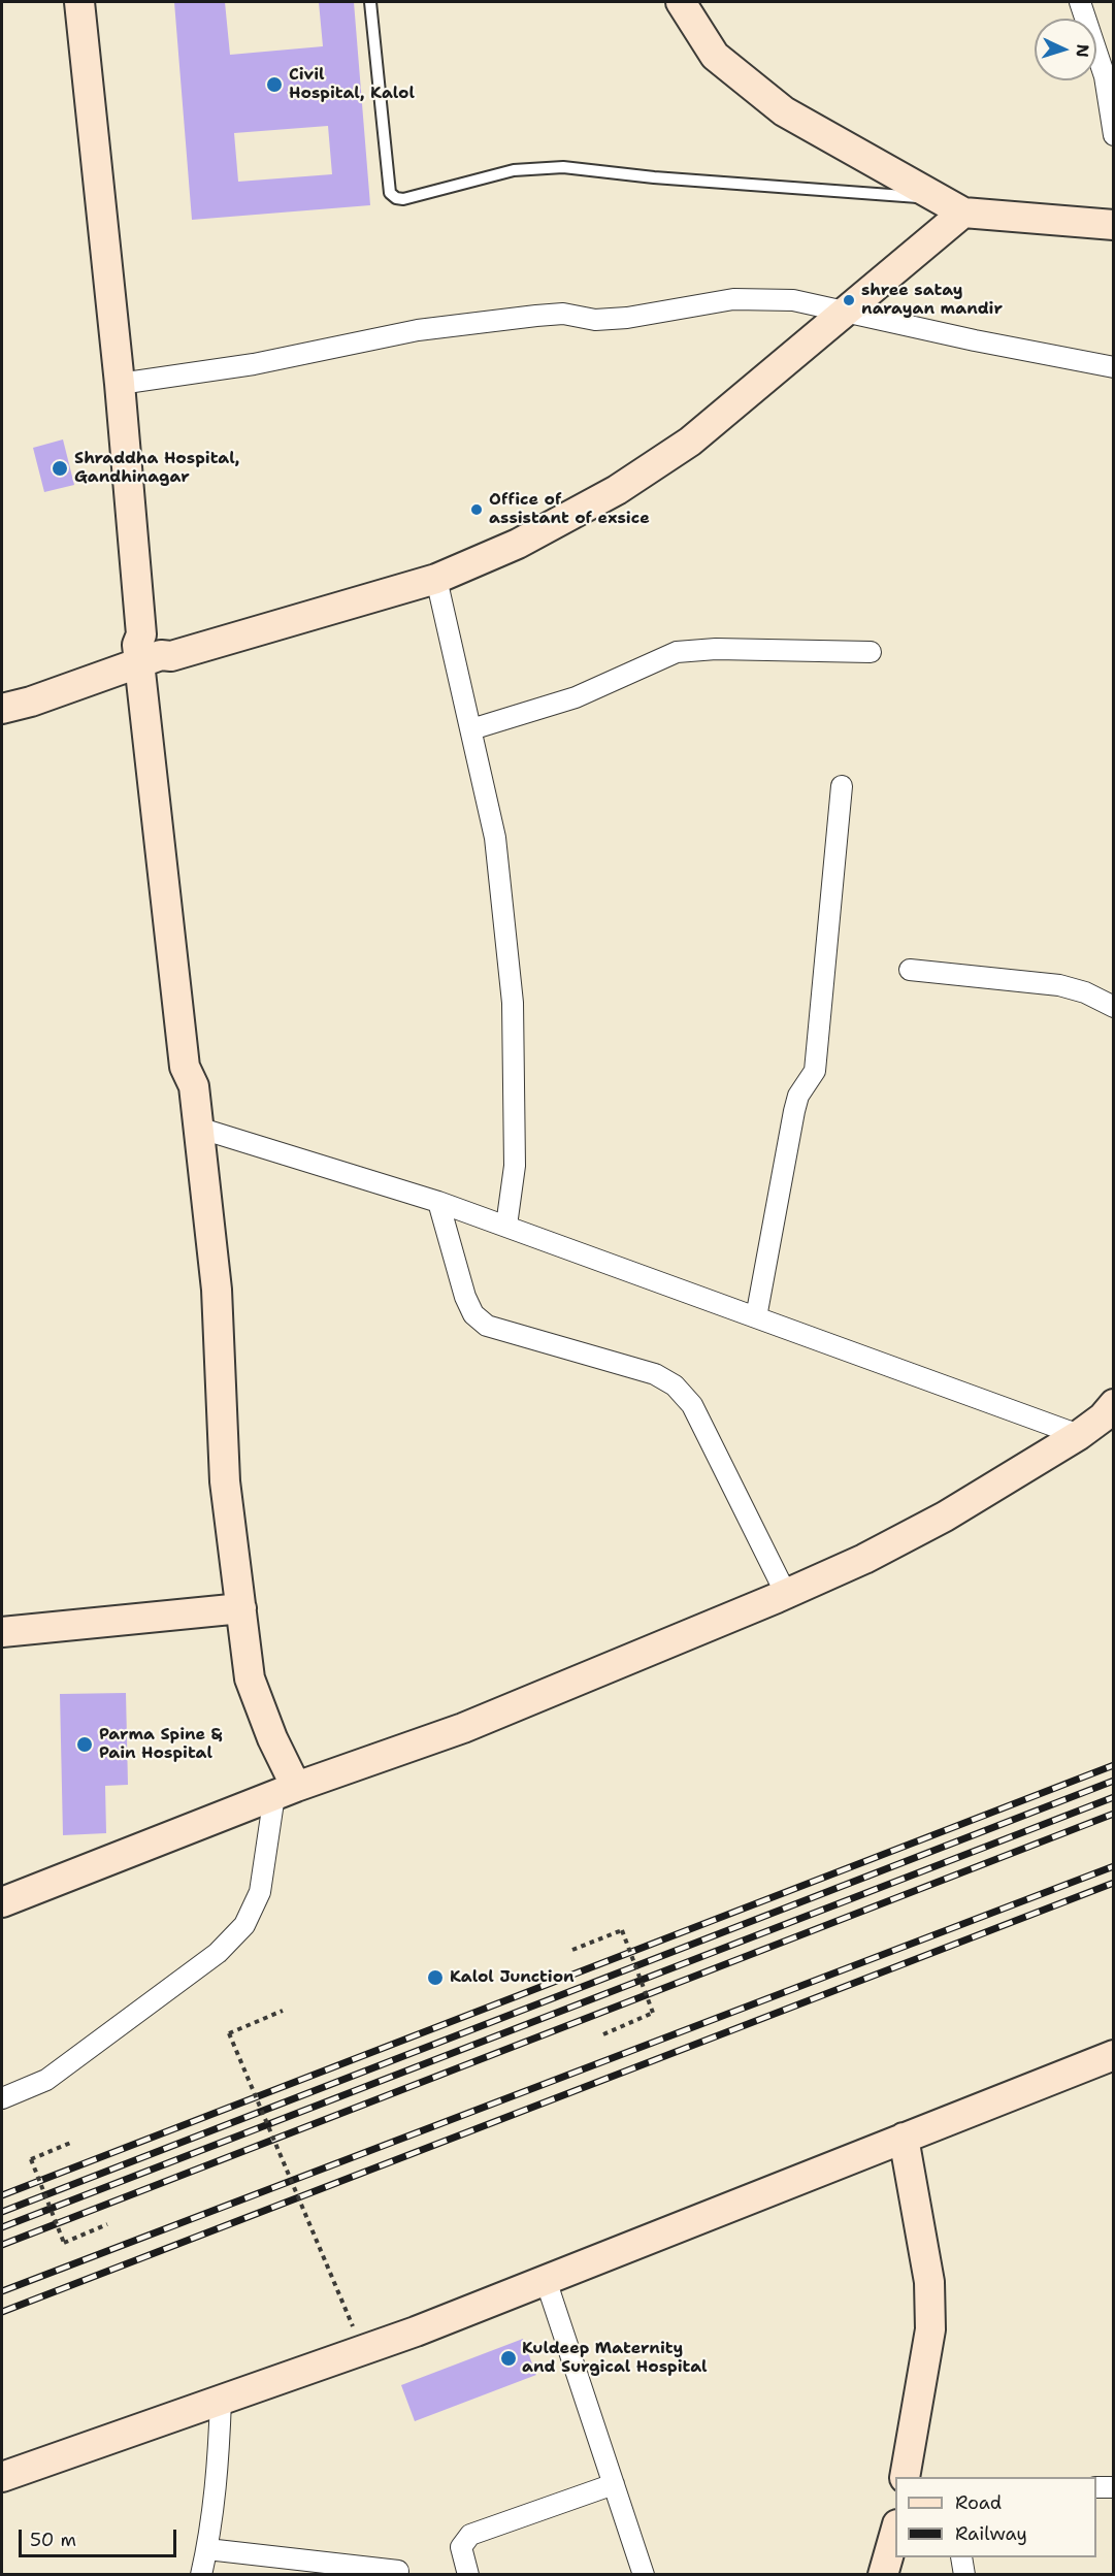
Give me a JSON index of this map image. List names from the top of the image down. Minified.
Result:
{"places":["Civil Hospital, Kalol","shree satay narayan mandir","Shraddha Hospital, Gandhinagar","Office of assistant of exsice","Parma Spine & Pain Hospital","Kalol Junction","Kuldeep Maternity and Surgical Hospital"],"legend":["Road","Railway"],"scale_bar":"50 m","north":"right"}
